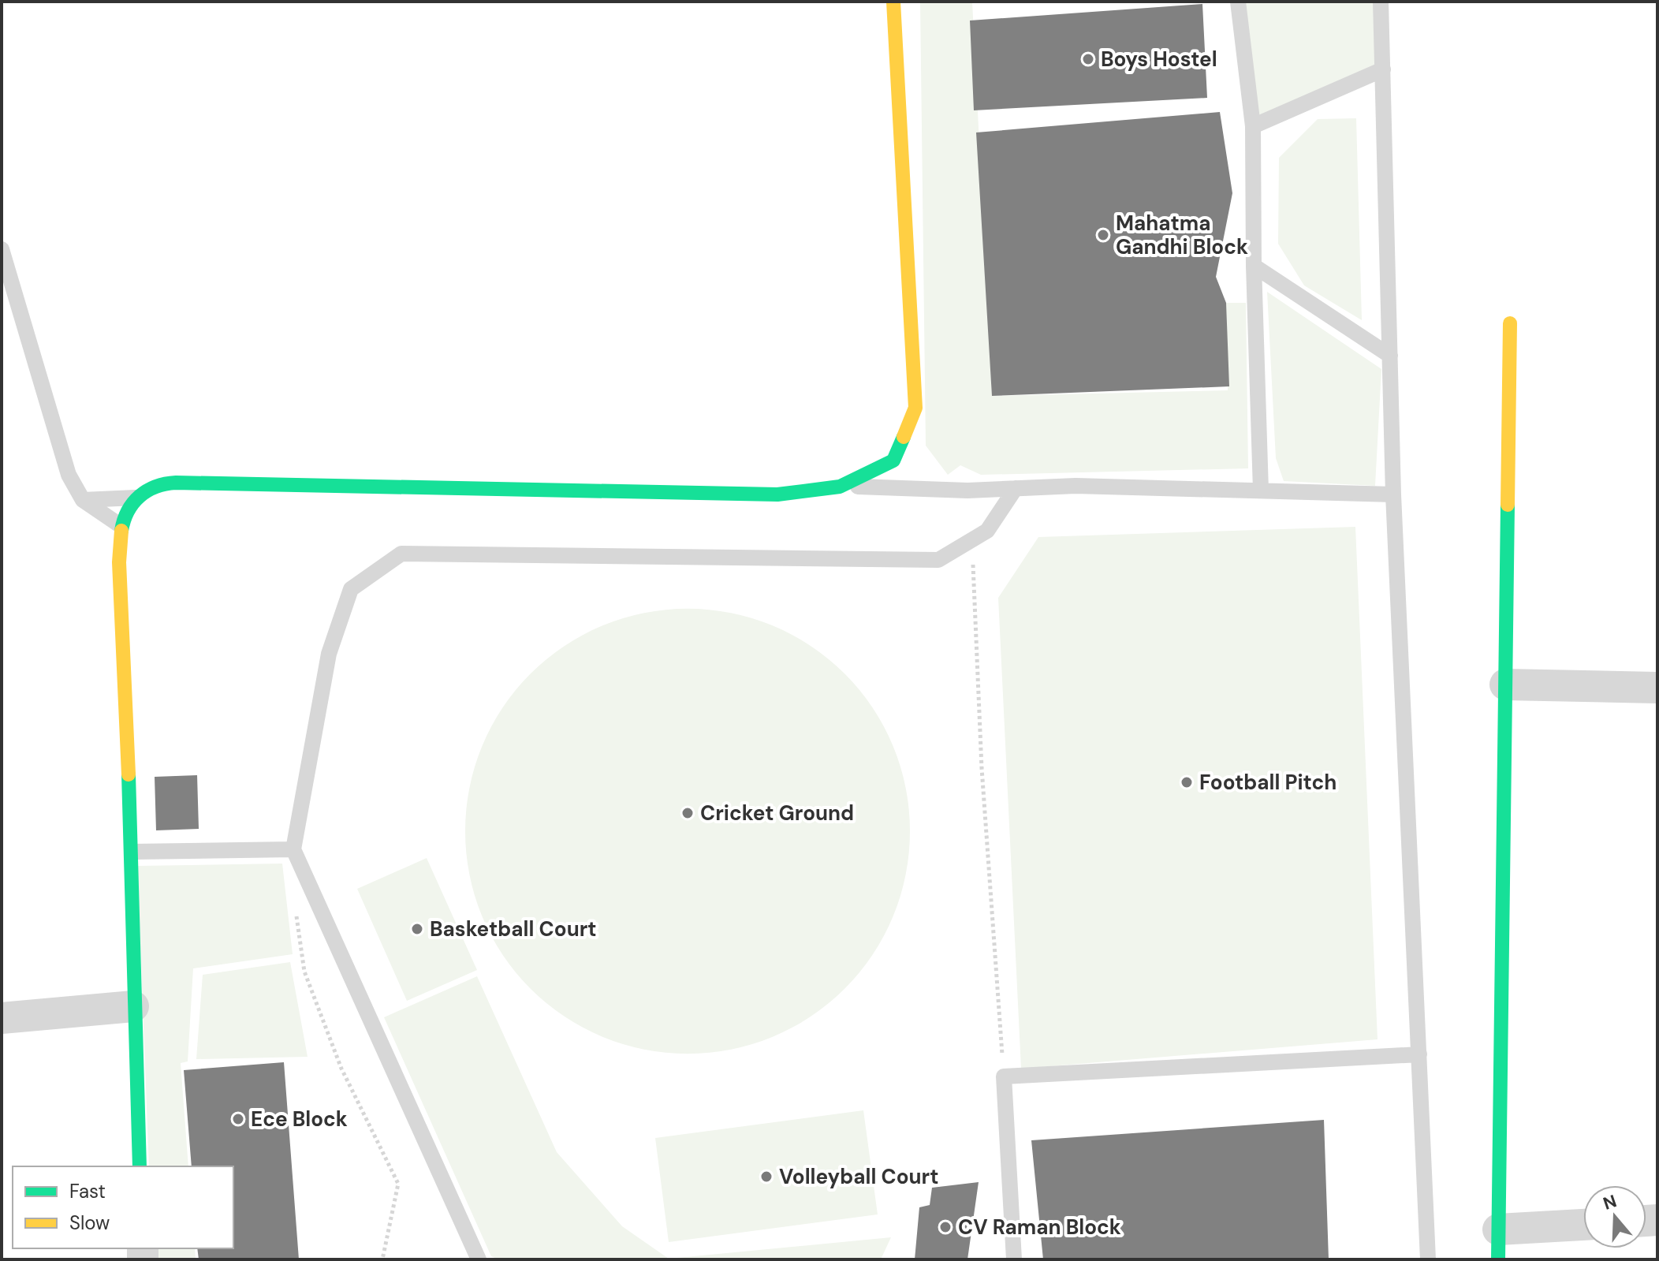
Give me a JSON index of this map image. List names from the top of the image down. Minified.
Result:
{"places":["Boys Hostel","Mahatma Gandhi Block","Football Pitch","Cricket Ground","Basketball Court","Ece Block","Volleyball Court","CV Raman Block"],"legend":["Fast","Slow"],"north":"top"}
